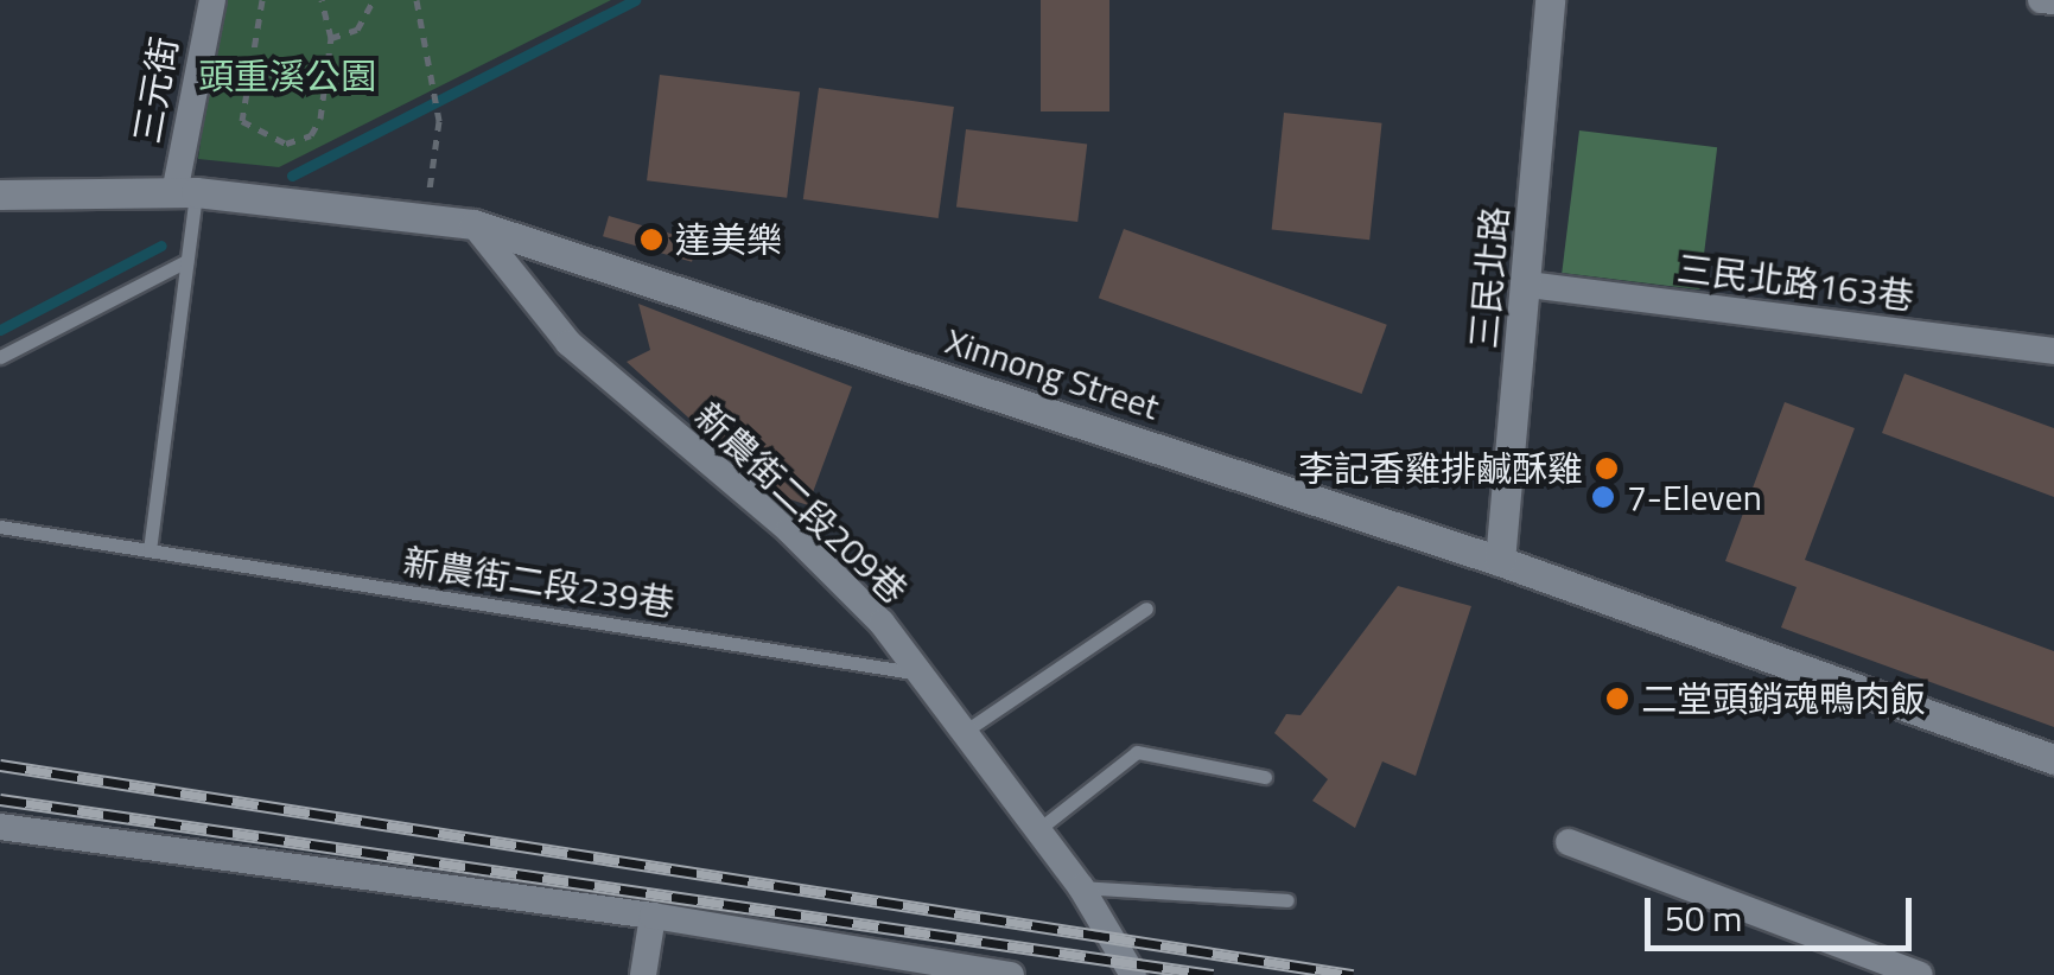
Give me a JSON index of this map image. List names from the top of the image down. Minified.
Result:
{"streets":{"street":["三元街","三民北路","三民北路163巷","Xinnong Street","新農街二段209巷"],"lane":["新農街二段239巷"]},"crossings":[["三元街","Xinnong Street"],["三民北路","三民北路163巷"],["三民北路","Xinnong Street"],["Xinnong Street","新農街二段209巷"],["新農街二段209巷","新農街二段239巷"]],"parks":["頭重溪公園"],"places":["達美樂","李記香雞排鹹酥雞","7-Eleven","二堂頭銷魂鴨肉飯"],"scale_bar":"50 m"}
